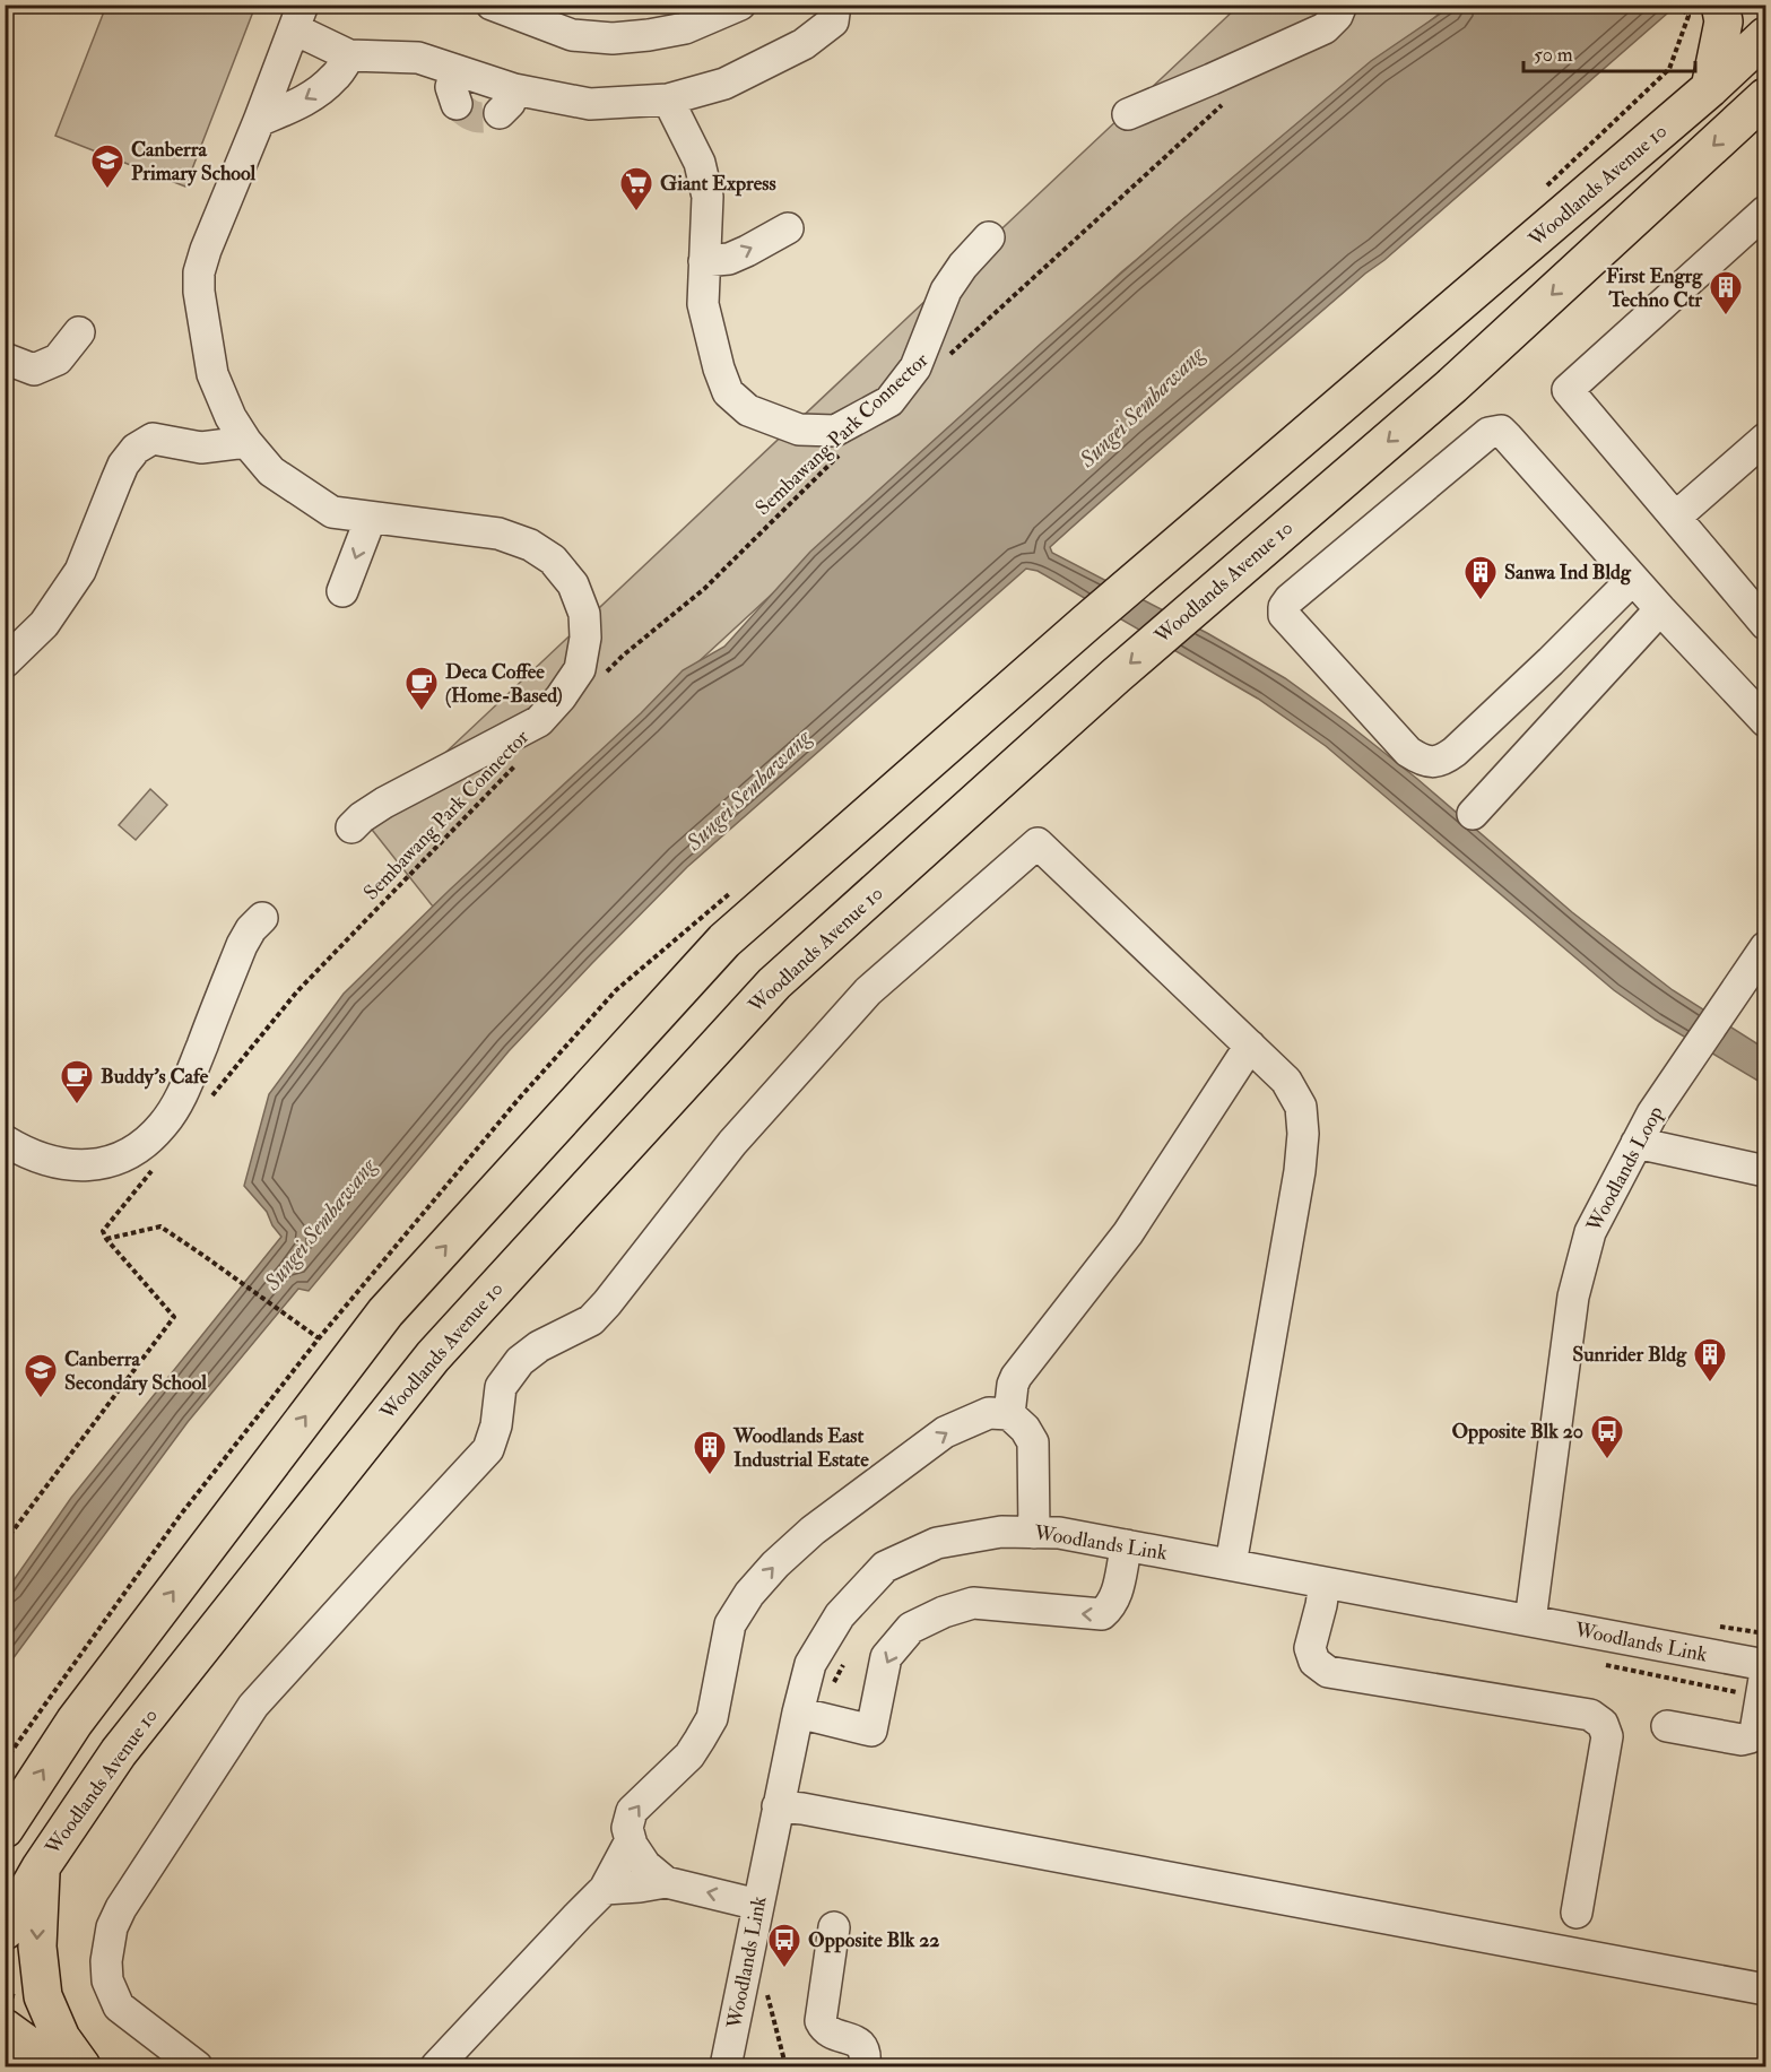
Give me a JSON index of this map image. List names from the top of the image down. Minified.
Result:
{"streets":{"main road":["Woodlands Avenue 10"],"street":["Woodlands Loop","Woodlands Link"],"path":["Sembawang Park Connector"]},"crossings":[["Woodlands Loop","Woodlands Link"]],"water":["Sungei Sembawang"],"places":{"school or university":["Canberra Primary School","Canberra Secondary School"],"supermarket":["Giant Express"],"building":["First Engrg Techno Ctr","Sanwa Ind Bldg","Sunrider Bldg","Woodlands East Industrial Estate"],"cafe":["Deca Coffee (Home-Based)","Buddy's Cafe"],"bus stop":["Opposite Blk 20","Opposite Blk 22"]},"scale_bar":"50 m"}
